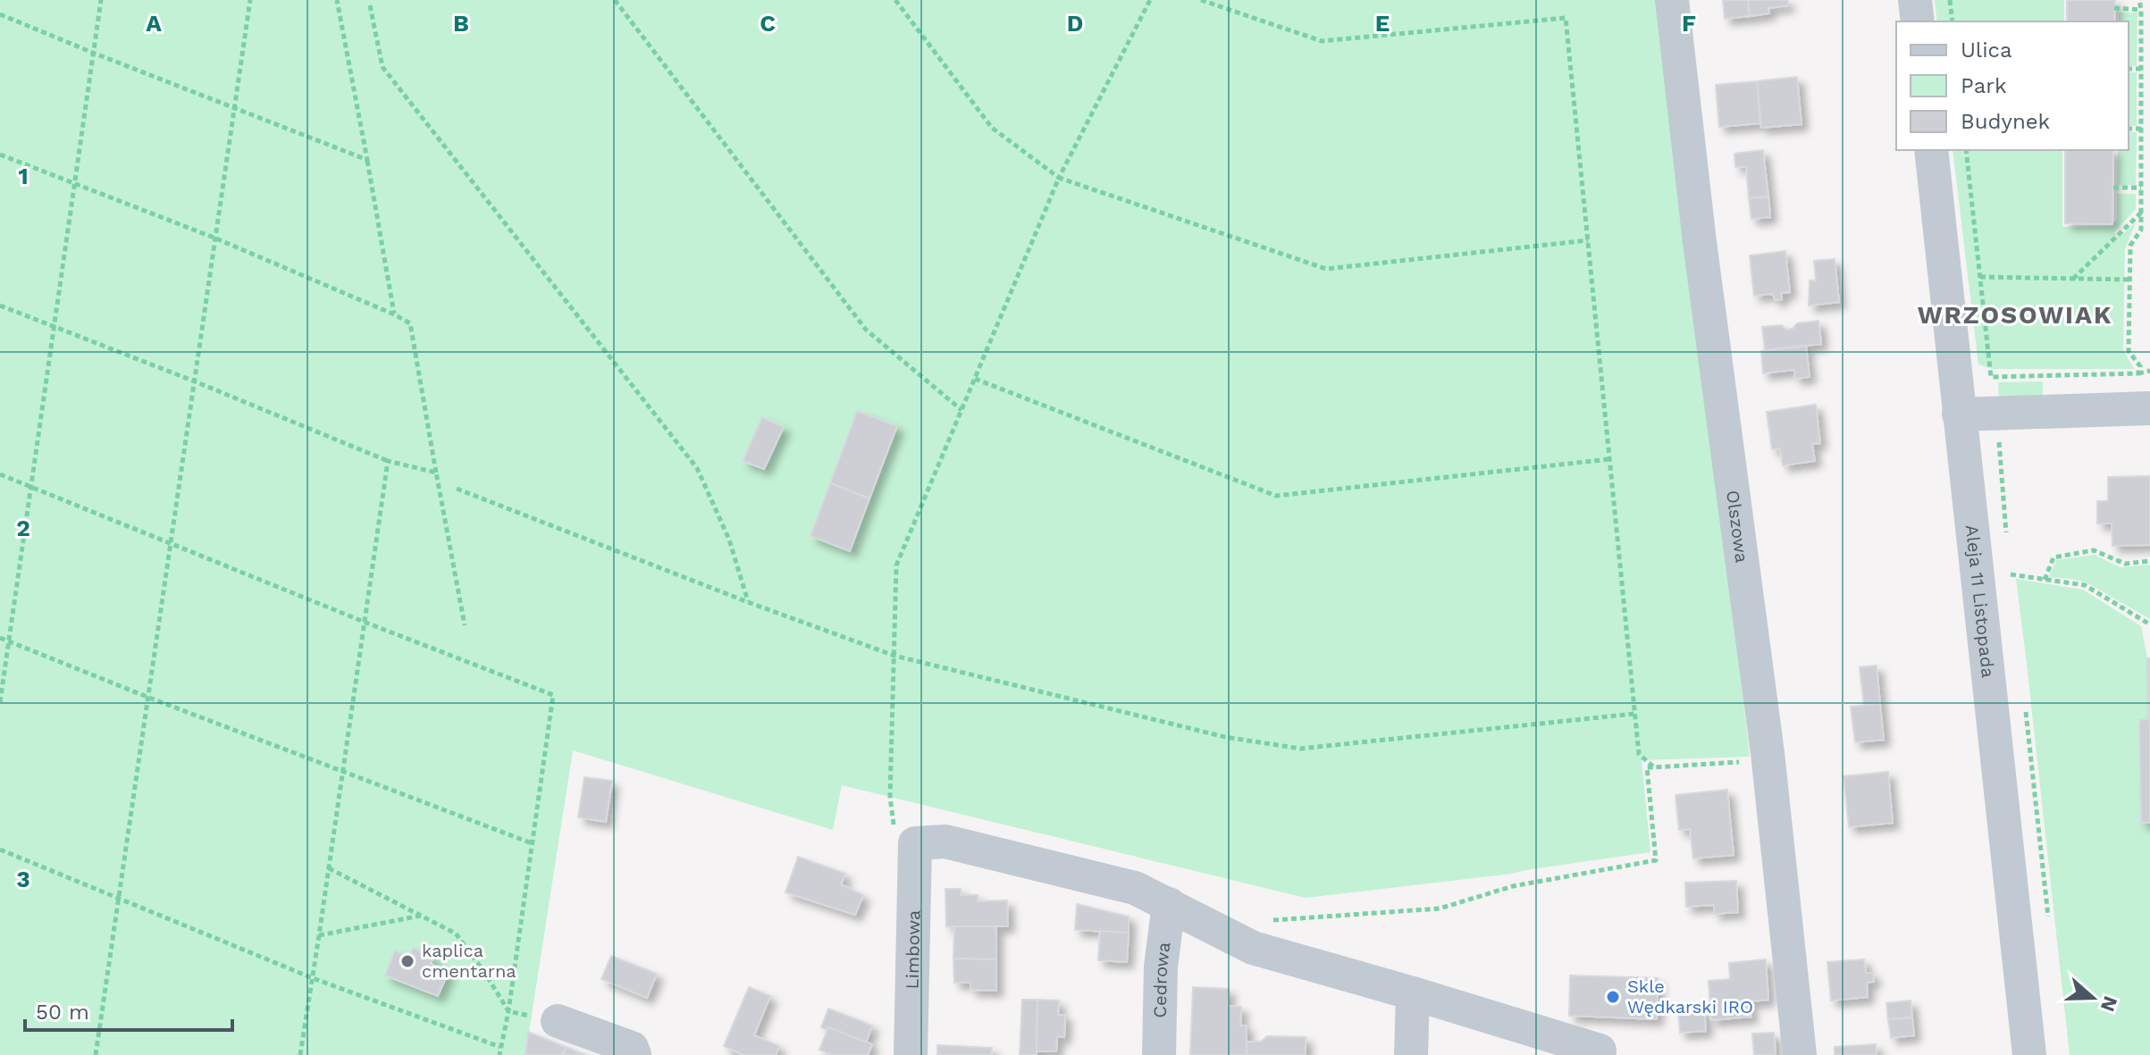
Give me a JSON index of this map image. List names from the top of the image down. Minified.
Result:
{"streets":{"street":["Olszowa","Aleja 11 Listopada","Limbowa","Cedrowa"]},"districts":["WRZOSOWIAK"],"places":["kaplica cmentarna","Skle Wędkarski IRO"],"legend":["Ulica","Park","Budynek"],"scale_bar":"50 m","north":"right","grid":{"columns":["A","B","C","D","E","F"],"rows":["1","2","3"]}}
